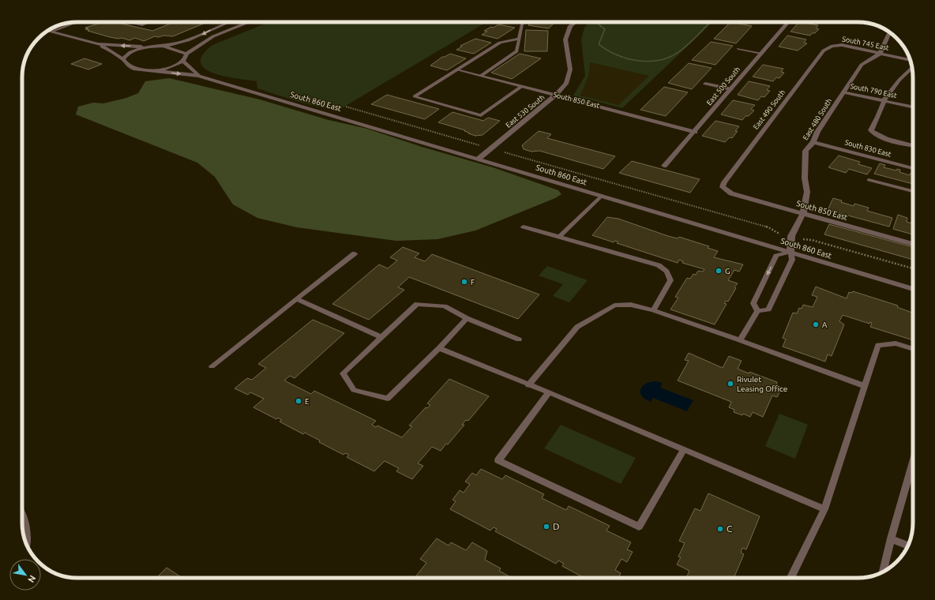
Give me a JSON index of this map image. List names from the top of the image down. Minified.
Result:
{"streets":{"street":["South 745 East","East 500 South","South 790 East","South 850 East","South 860 East","East 490 South","East 530 South","East 480 South","South 830 East"]},"crossings":[["South 745 East","East 490 South"],["South 745 East","East 480 South"],["East 500 South","South 850 East"],["South 790 East","East 480 South"],["South 850 East","East 490 South"],["South 850 East","East 530 South"],["South 850 East","East 480 South"],["South 860 East","East 530 South"],["South 860 East","East 480 South"],["East 480 South","South 830 East"]],"places":["G","F","A","Rivulet Leasing Office","E","D","C"],"north":"bottom right"}
